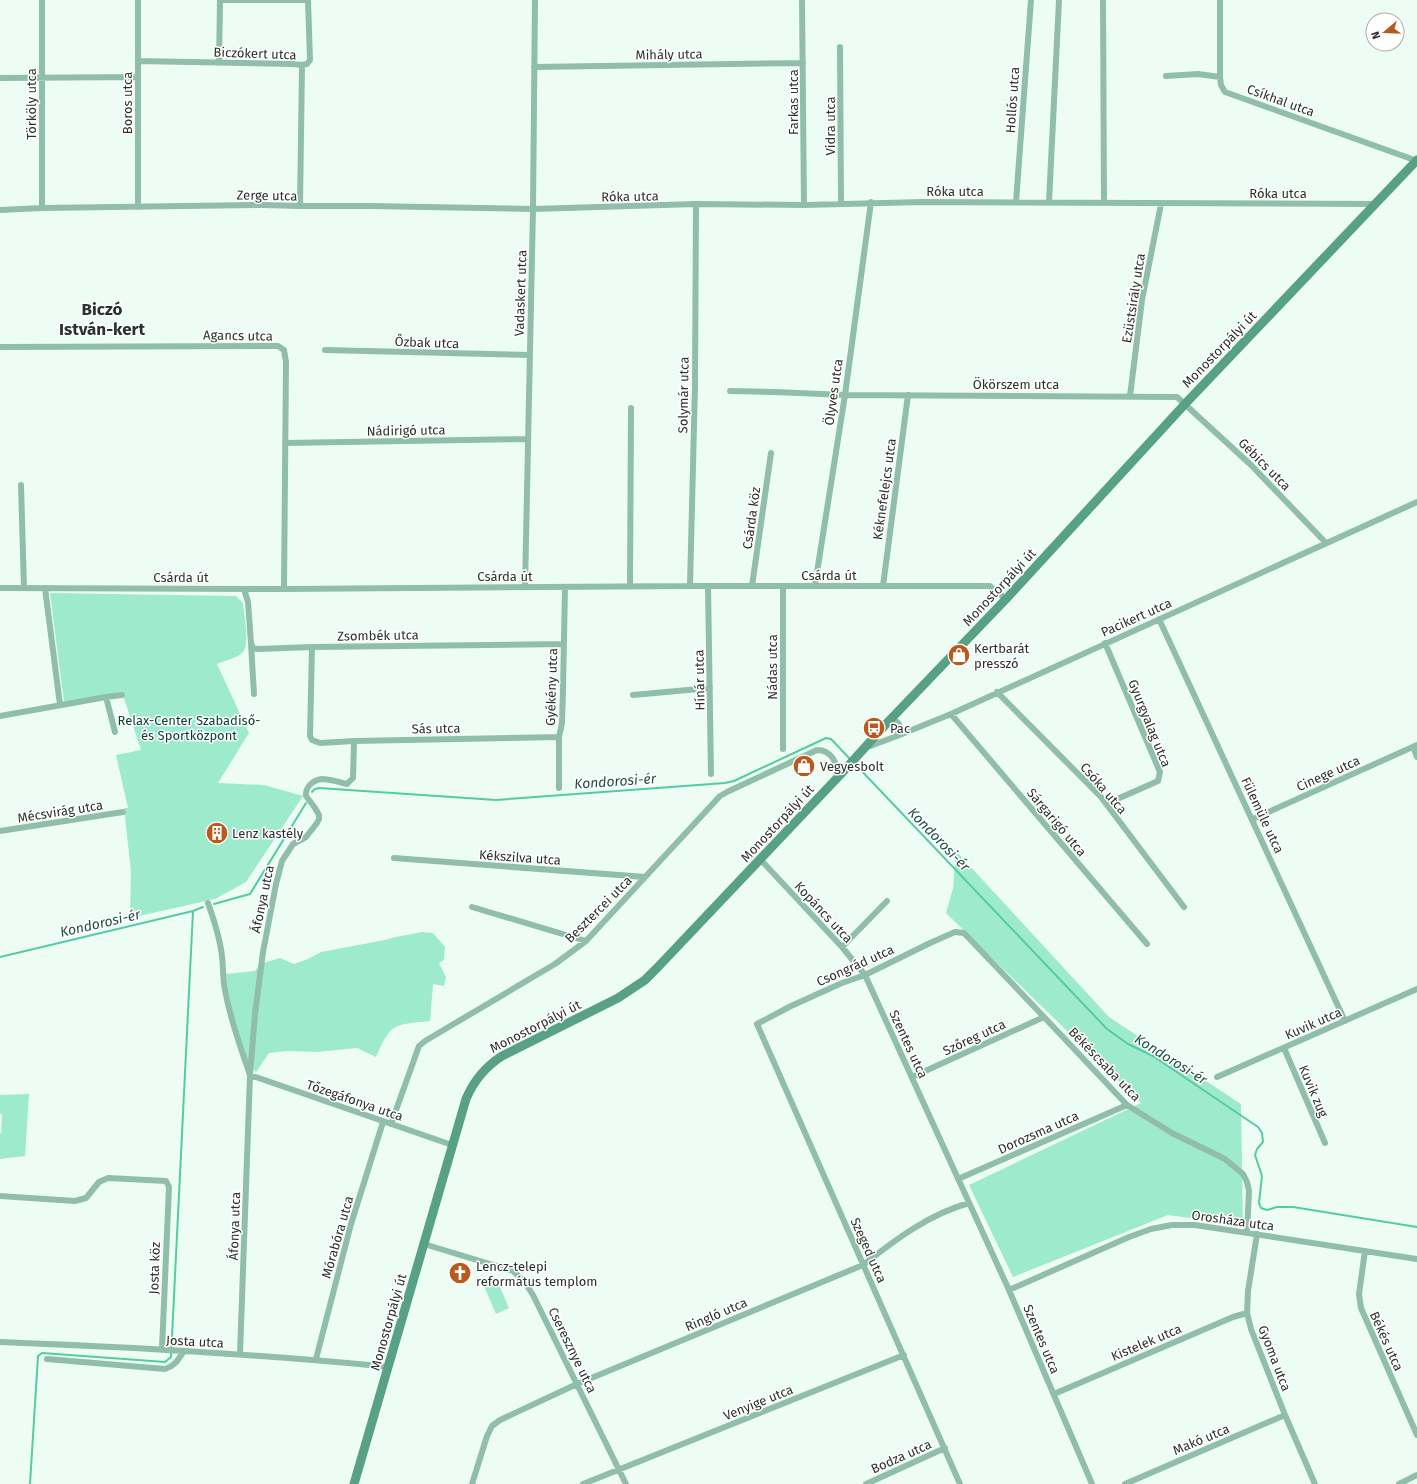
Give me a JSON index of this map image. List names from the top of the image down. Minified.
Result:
{"streets":{"street":["Biczókert utca","Mihály utca","Hollós utca","Csíkhal utca","Farkas utca","Boros utca","Törköly utca","Vidra utca","Róka utca","Zerge utca","Vadaskert utca","Ezüstsirály utca","Agancs utca","Őzbak utca","Monostorpályi út","Ökörszem utca","Ölyves utca","Solymár utca","Nádirigó utca","Gébics utca","Kéknefelejcs utca","Csárda köz","Csárda út","Pacikert utca","Zsombék utca","Nádas utca","Hínár utca","Gyékény utca","Gyurgyalag utca","Sás utca","Cinege utca","Csóka utca","Mécsvirág utca","Fülemüle utca","Sárgarigó utca","Kékszilva utca","Áfonya utca","Besztercei utca","Kopáncs utca","Csongrád utca","Kuvik utca","Szőreg utca","Szentes utca","Békéscsaba utca","Kuvik zug","Tőzegáfonya utca","Dorozsma utca","Orosháza utca","Mórabóra utca","Szeged utca","Josta köz","Ringló utca","Josta utca","Békés utca","Kistelek utca","Cseresznye utca","Gyoma utca","Venyige utca","Makó utca","Bodza utca"]},"crossings":[["Biczókert utca","Boros utca"],["Biczókert utca","Zerge utca"],["Mihály utca","Farkas utca"],["Mihály utca","Vadaskert utca"],["Hollós utca","Róka utca"],["Csíkhal utca","Monostorpályi út"],["Farkas utca","Róka utca"],["Boros utca","Zerge utca"],["Törköly utca","Zerge utca"],["Vidra utca","Róka utca"],["Róka utca","Zerge utca"],["Róka utca","Vadaskert utca"],["Róka utca","Ezüstsirály utca"],["Róka utca","Monostorpályi út"],["Róka utca","Ölyves utca"],["Róka utca","Solymár utca"],["Zerge utca","Vadaskert utca"],["Vadaskert utca","Őzbak utca"],["Vadaskert utca","Nádirigó utca"],["Vadaskert utca","Csárda út"],["Ezüstsirály utca","Ökörszem utca"],["Agancs utca","Nádirigó utca"],["Agancs utca","Csárda út"],["Monostorpályi út","Ökörszem utca"],["Monostorpályi út","Gébics utca"],["Monostorpályi út","Csárda út"],["Monostorpályi út","Pacikert utca"],["Monostorpályi út","Besztercei utca"],["Monostorpályi út","Kopáncs utca"],["Monostorpályi út","Tőzegáfonya utca"],["Monostorpályi út","Josta utca"],["Monostorpályi út","Cseresznye utca"],["Ökörszem utca","Ölyves utca"],["Ökörszem utca","Gébics utca"],["Ökörszem utca","Kéknefelejcs utca"],["Ölyves utca","Csárda út"],["Solymár utca","Csárda út"],["Gébics utca","Pacikert utca"],["Kéknefelejcs utca","Csárda út"],["Csárda köz","Csárda út"],["Csárda út","Nádas utca"],["Csárda út","Hínár utca"],["Csárda út","Gyékény utca"],["Pacikert utca","Gyurgyalag utca"],["Pacikert utca","Csóka utca"],["Pacikert utca","Fülemüle utca"],["Pacikert utca","Sárgarigó utca"],["Zsombék utca","Gyékény utca"],["Zsombék utca","Sás utca"],["Gyékény utca","Sás utca"],["Gyurgyalag utca","Csóka utca"],["Sás utca","Áfonya utca"],["Cinege utca","Fülemüle utca"],["Fülemüle utca","Kuvik utca"],["Kékszilva utca","Besztercei utca"],["Áfonya utca","Tőzegáfonya utca"],["Áfonya utca","Josta utca"],["Besztercei utca","Tőzegáfonya utca"],["Kopáncs utca","Csongrád utca"],["Kopáncs utca","Szentes utca"],["Csongrád utca","Békéscsaba utca"],["Csongrád utca","Szeged utca"],["Kuvik utca","Kuvik zug"],["Szőreg utca","Szentes utca"],["Szőreg utca","Békéscsaba utca"],["Szentes utca","Dorozsma utca"],["Szentes utca","Orosháza utca"],["Szentes utca","Kistelek utca"],["Békéscsaba utca","Dorozsma utca"],["Békéscsaba utca","Orosháza utca"],["Tőzegáfonya utca","Mórabóra utca"],["Orosháza utca","Békés utca"],["Orosháza utca","Gyoma utca"],["Mórabóra utca","Josta utca"],["Szeged utca","Ringló utca"],["Szeged utca","Venyige utca"],["Szeged utca","Bodza utca"],["Josta köz","Josta utca"],["Ringló utca","Cseresznye utca"],["Kistelek utca","Gyoma utca"],["Cseresznye utca","Venyige utca"],["Gyoma utca","Makó utca"]],"districts":["Biczó István-kert"],"water":["Kondorosi-ér"],"parks":["Relax-Center Szabadiső- és Sportközpont"],"places":{"shop":["Kertbarát presszó","Vegyesbolt"],"bus stop":["Pac"],"building":["Lenz kastély"],"church":["Lencz-telepi református templom"]},"north":"left"}
